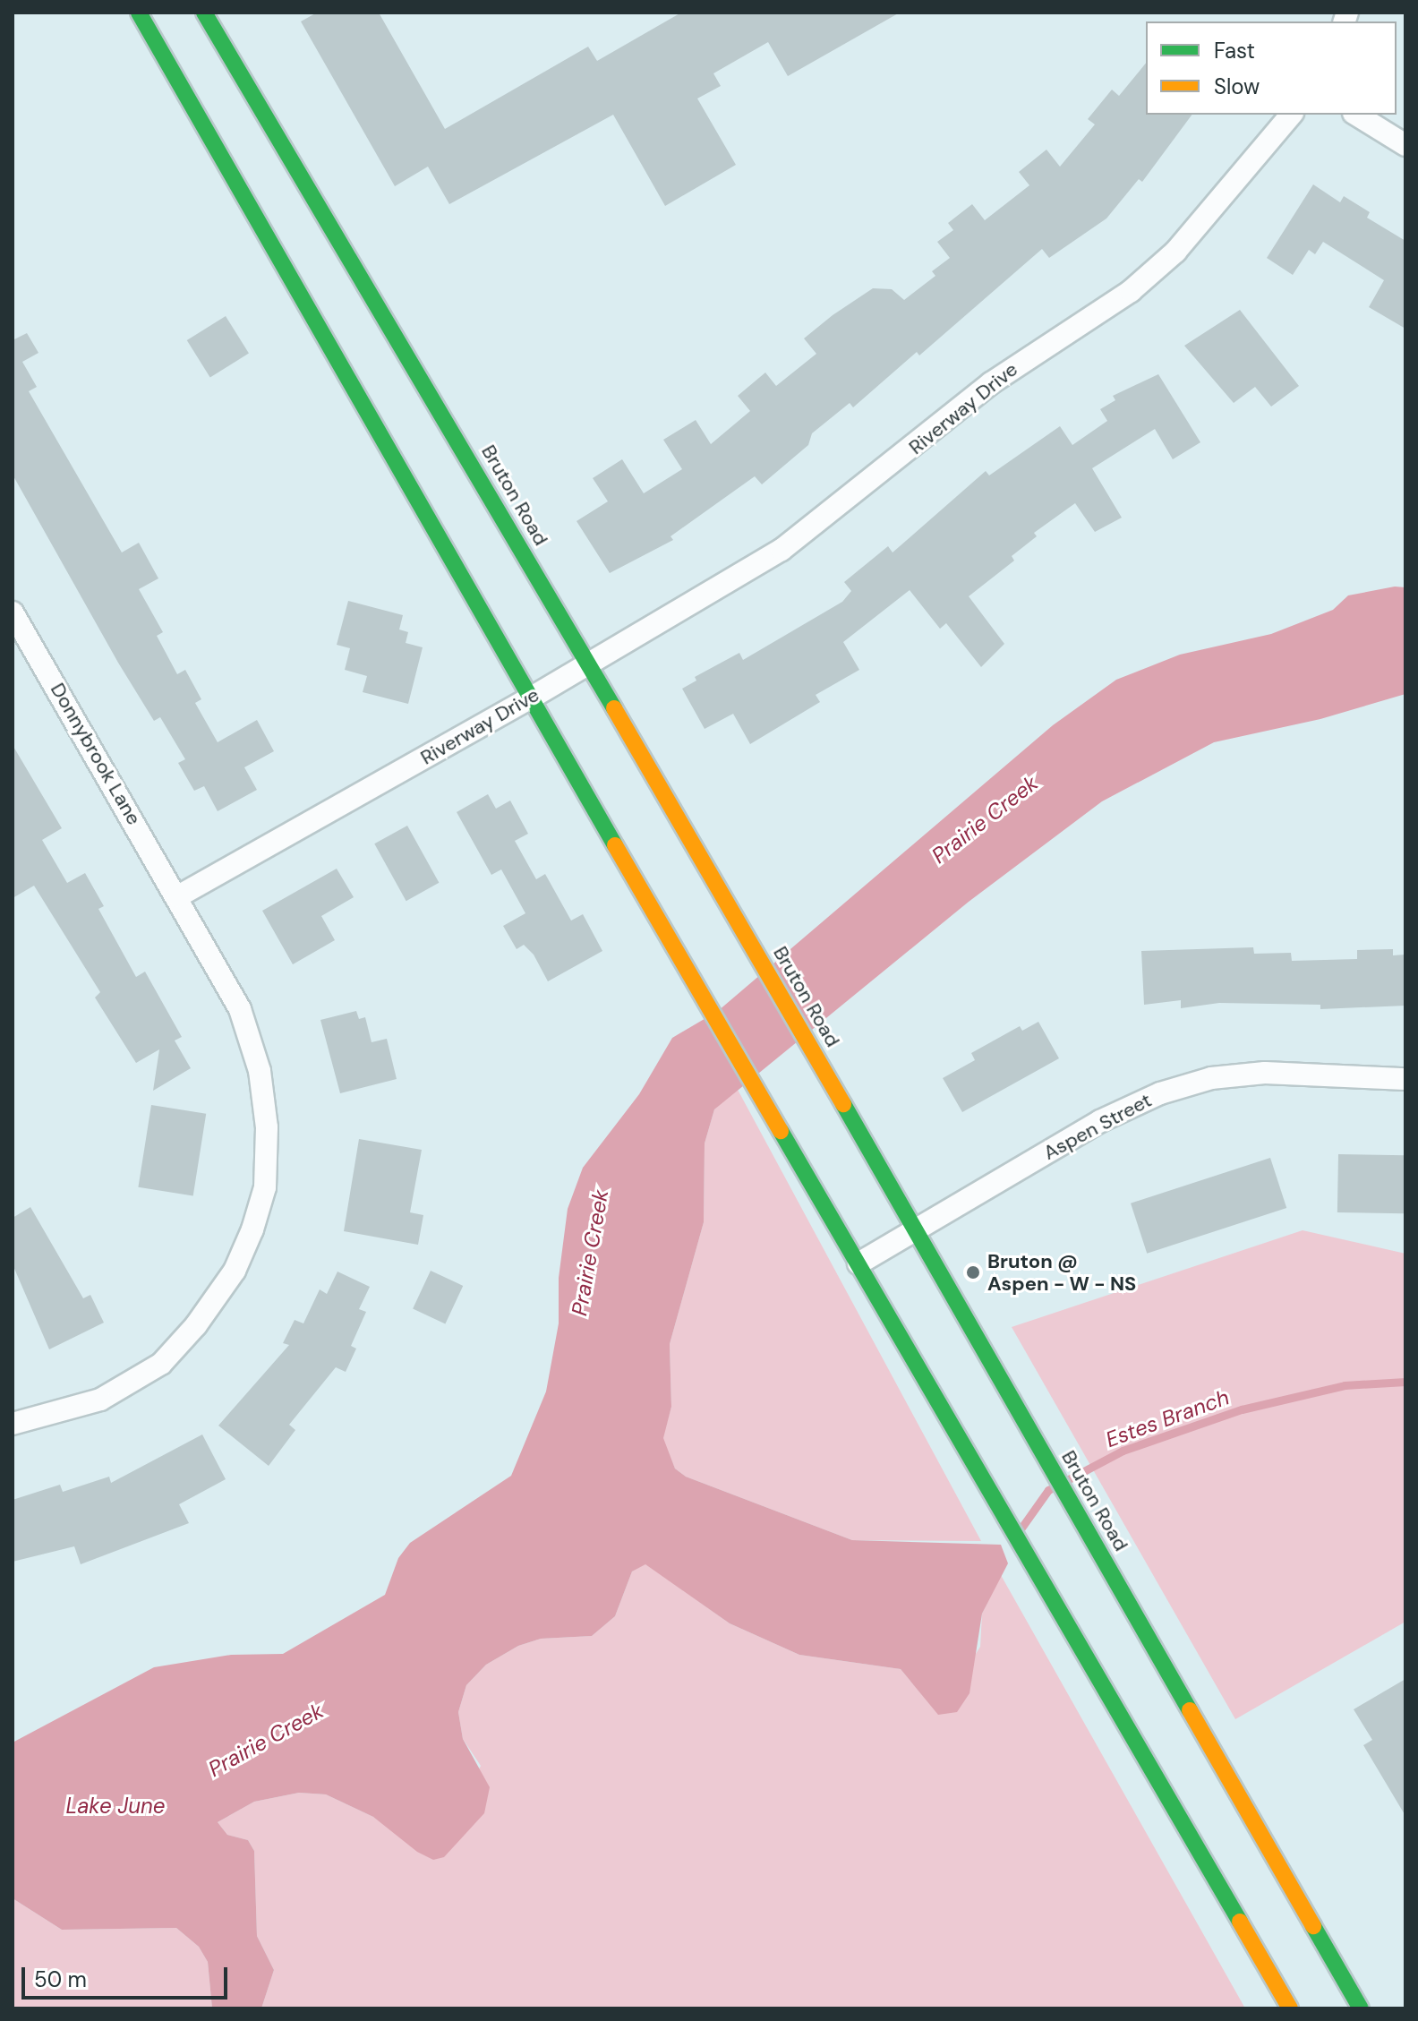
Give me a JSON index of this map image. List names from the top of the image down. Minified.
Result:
{"streets":{"main road":["Bruton Road"],"street":["Riverway Drive","Donnybrook Lane","Aspen Street"]},"crossings":[["Riverway Drive","Bruton Road"],["Riverway Drive","Donnybrook Lane"],["Bruton Road","Aspen Street"]],"water":["Prairie Creek","Estes Branch","Lake June"],"places":["Bruton @ Aspen - W - NS"],"legend":["Fast","Slow"],"scale_bar":"50 m"}
